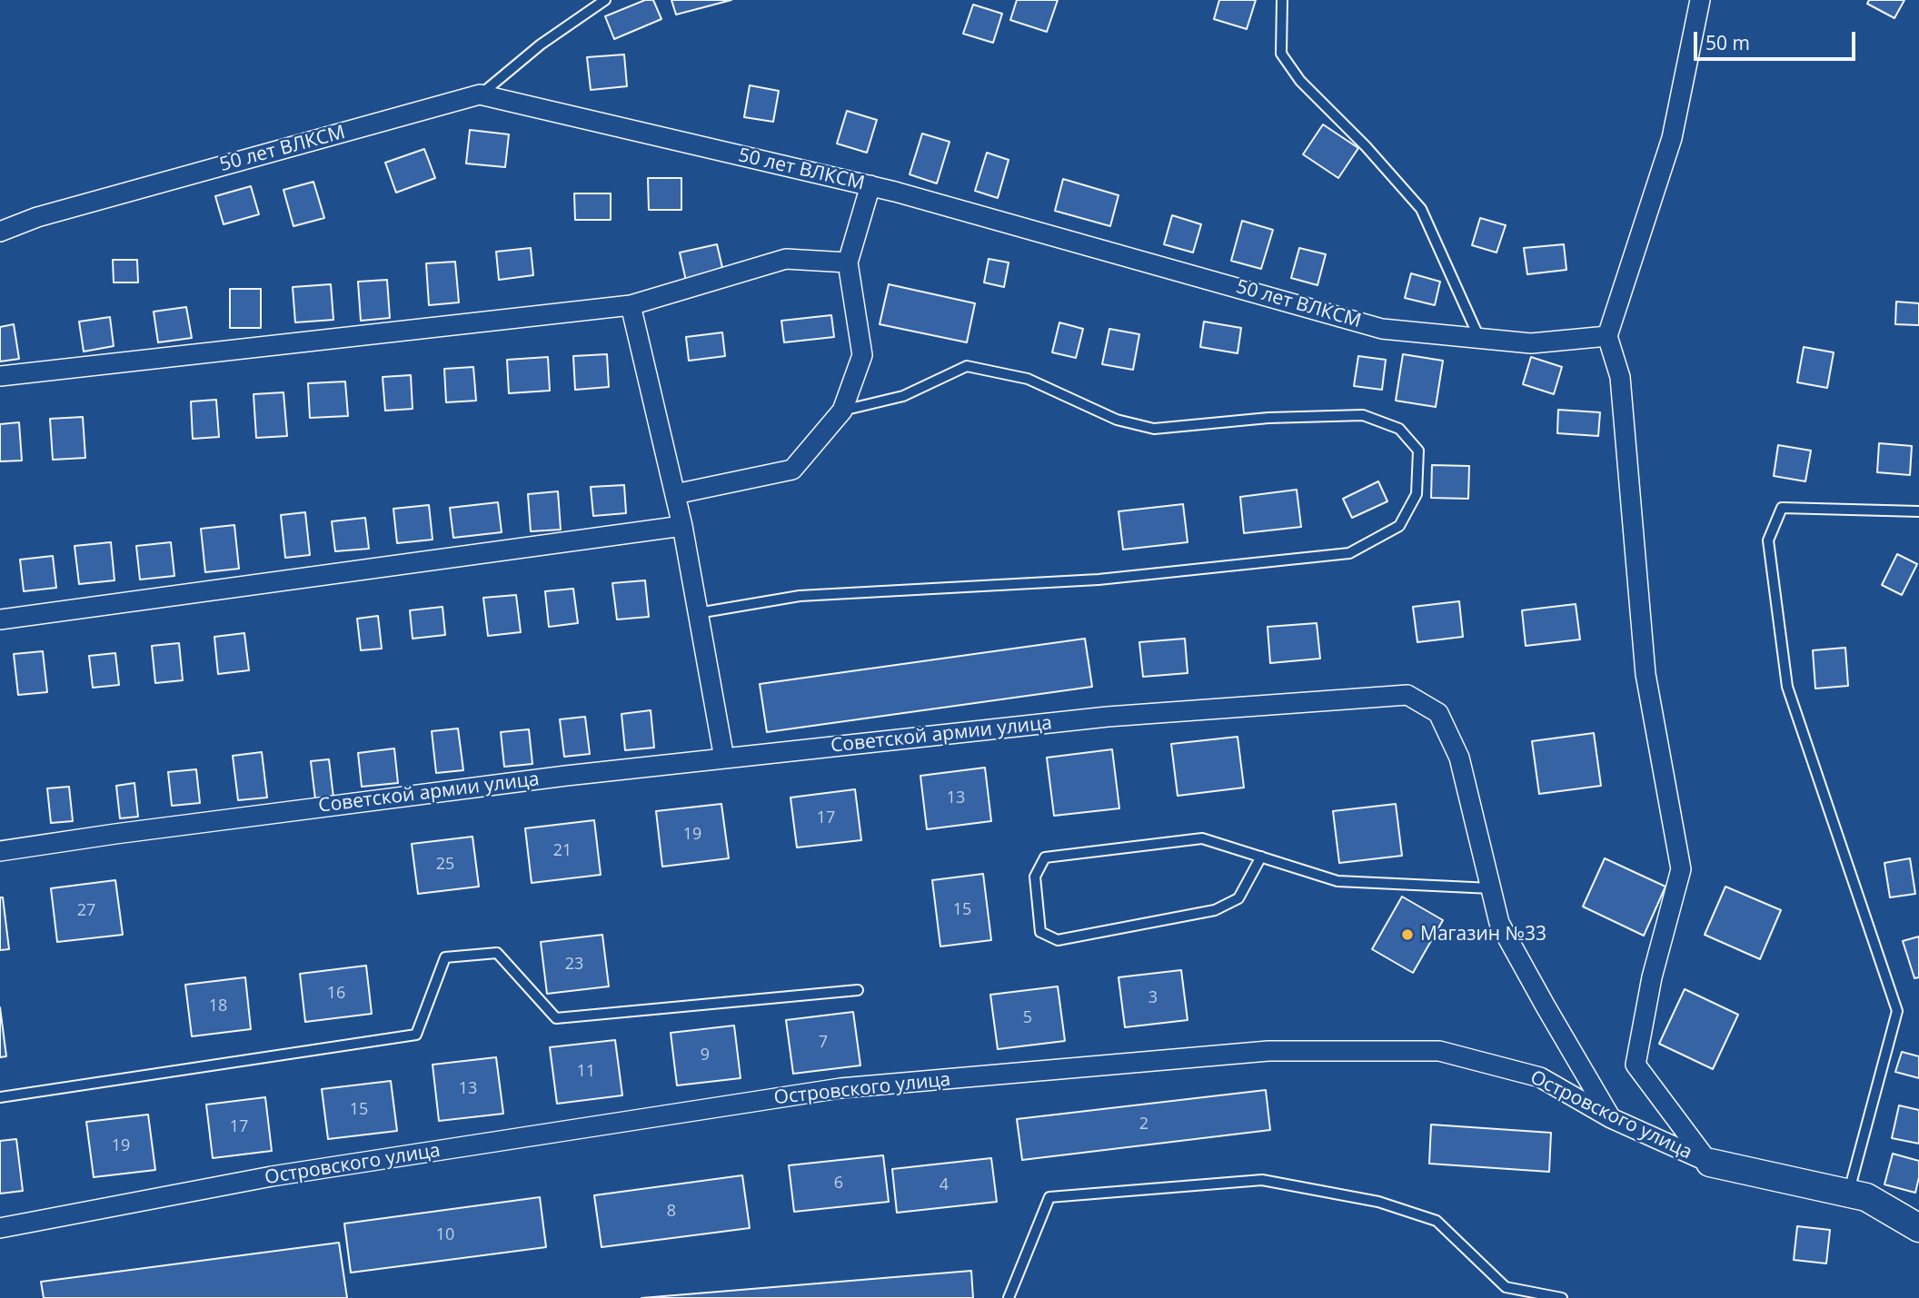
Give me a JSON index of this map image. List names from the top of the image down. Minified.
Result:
{"streets":{"street":["50 лет ВЛКСМ","Советской армии улица","Островского улица"]},"crossings":[["Советской армии улица","Островского улица"]],"places":["Магазин №33"],"house_numbers":["13","17","19","21","25","15","27","23","16","3","18","5","7","9","11","13","15","2","17","19","6","4","8","10"],"scale_bar":"50 m"}
